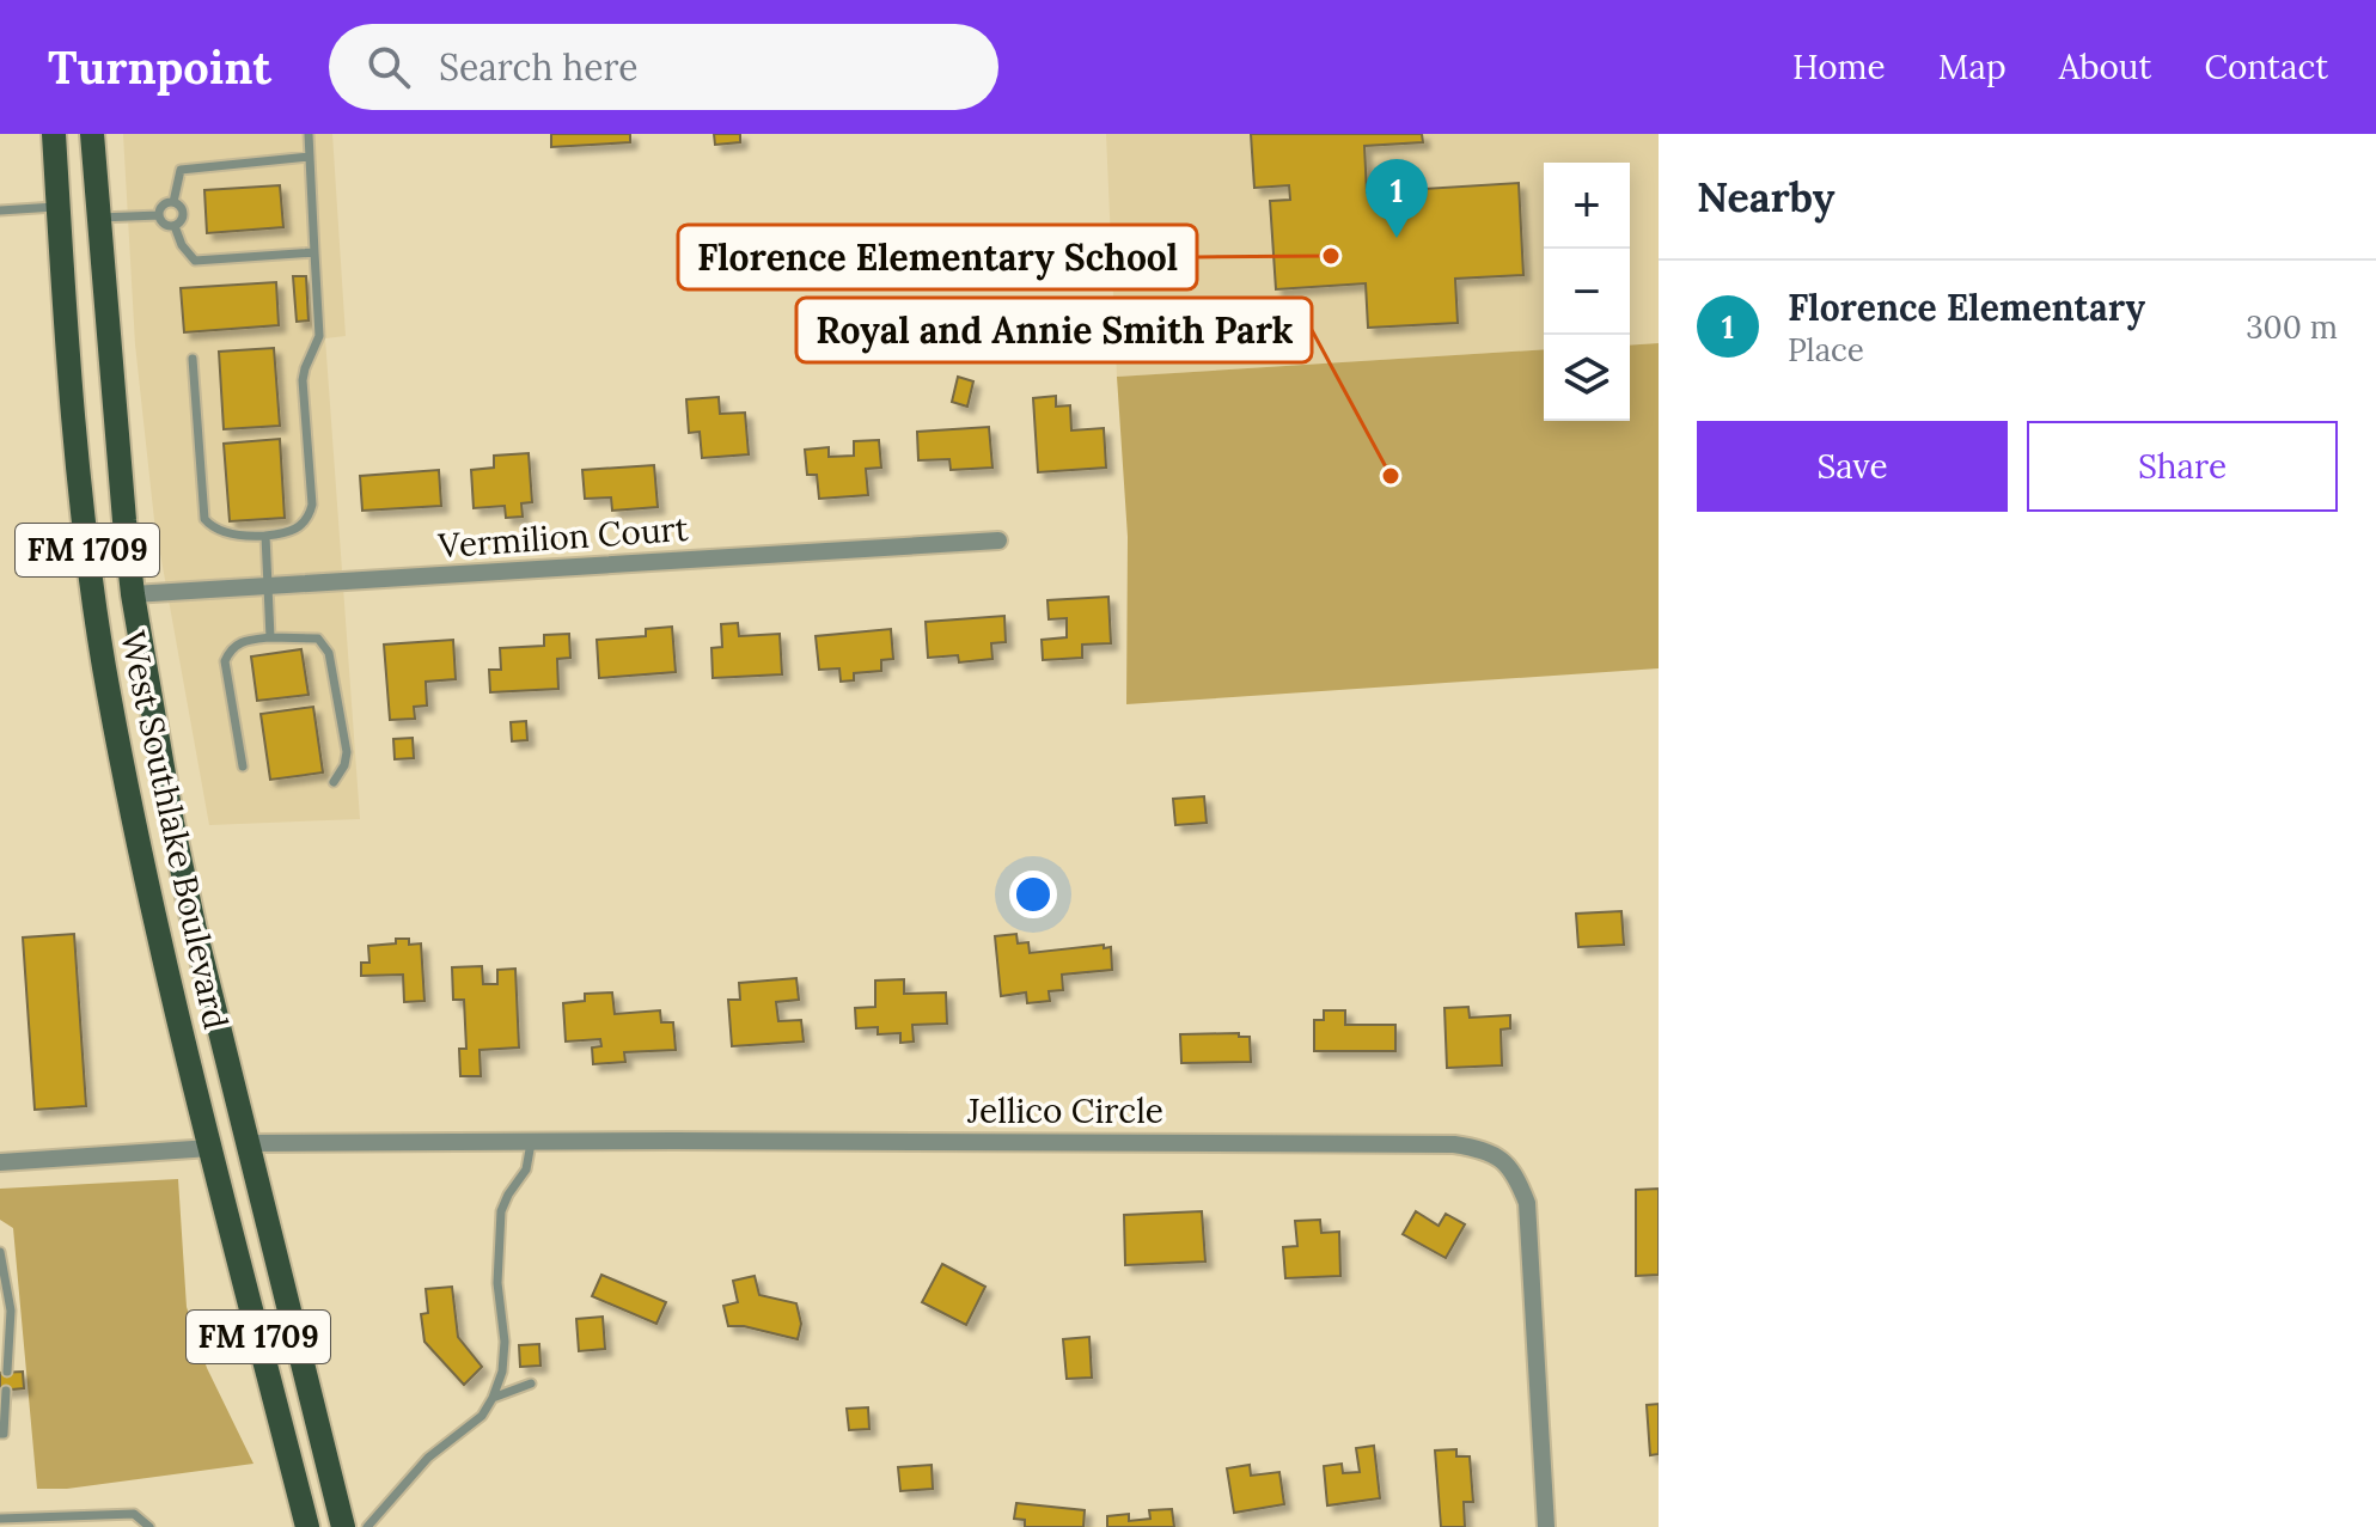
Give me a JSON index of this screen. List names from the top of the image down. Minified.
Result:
{"streets":{"main road":["FM 1709","West Southlake Boulevard"],"street":["Vermilion Court","Jellico Circle"]},"crossings":[["Vermilion Court","West Southlake Boulevard"],["West Southlake Boulevard","Jellico Circle"]],"places":["Florence Elementary School","Royal and Annie Smith Park"],"page":{"header":"Turnpoint","search":"Search here","nav":["Home","Map","About","Contact"],"heading":"Nearby","pins":"1","map_buttons":["+","−"],"list":[{"mark":"1","name":"Florence Elementary","note":"Place","value":"300 m"}],"buttons":["Save","Share"]}}
